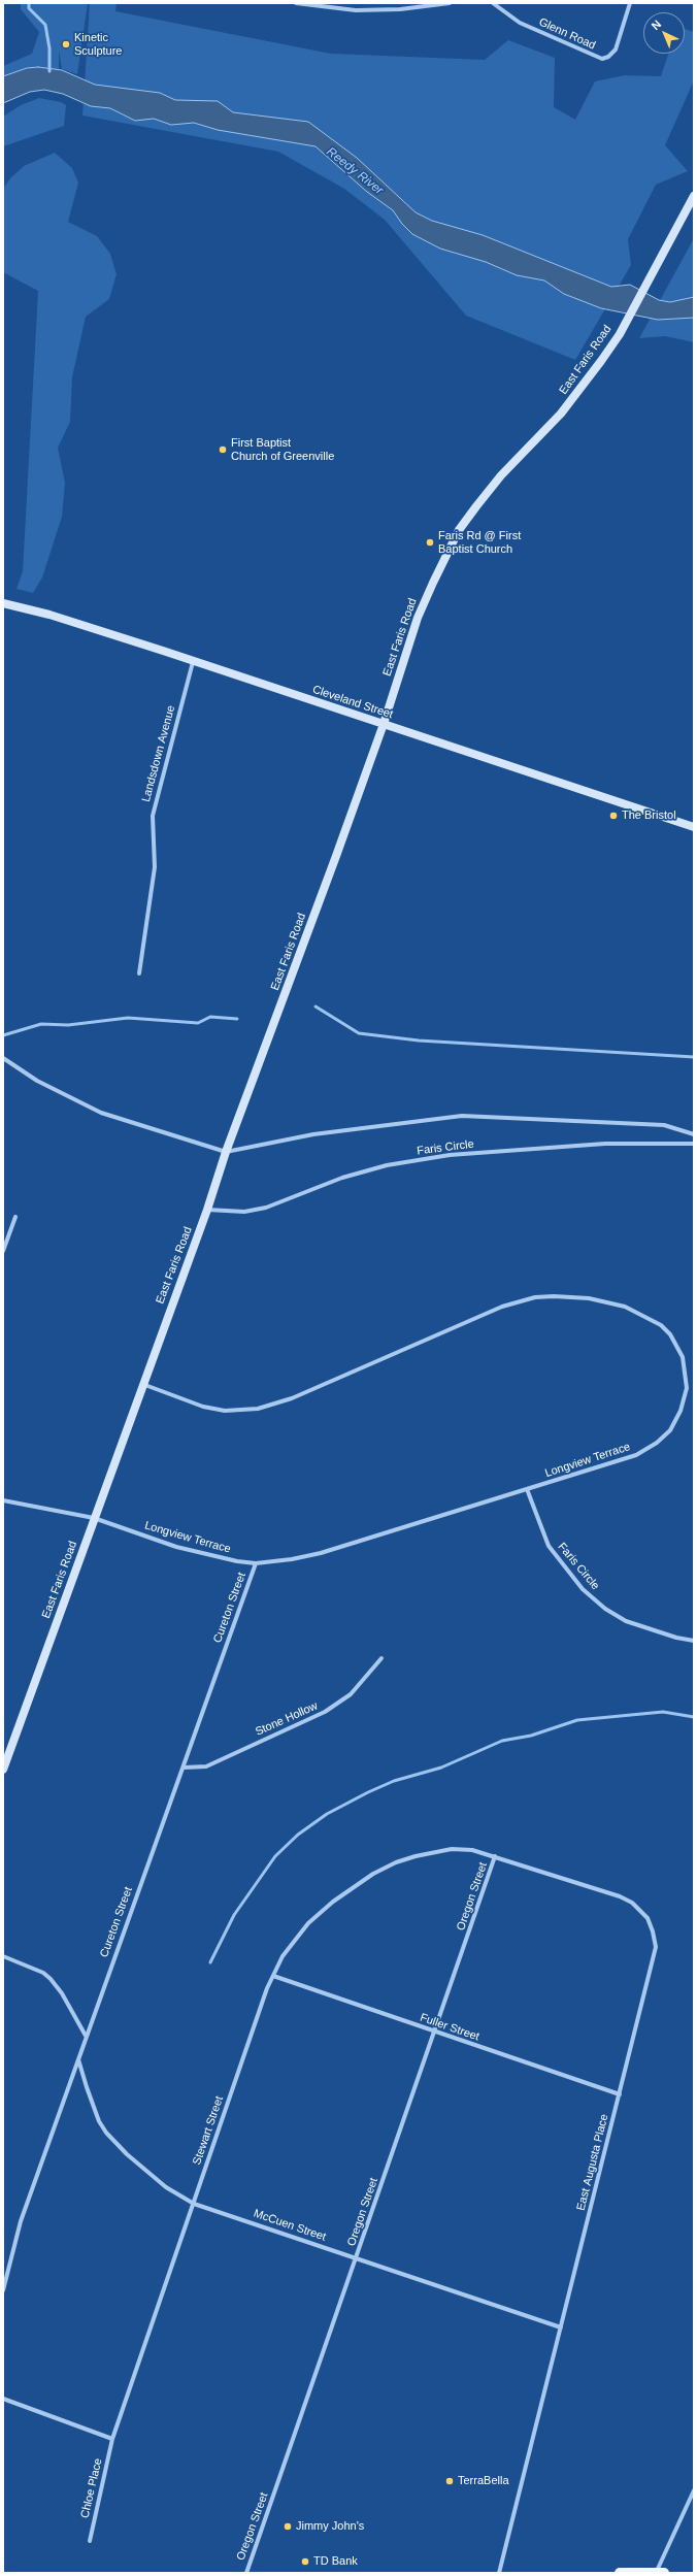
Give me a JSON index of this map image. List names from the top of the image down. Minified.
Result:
{"streets":{"main road":["East Faris Road","Cleveland Street"],"street":["Glenn Road","Landsdown Avenue","Faris Circle","Longview Terrace","Cureton Street","Stone Hollow","Oregon Street","Fuller Street","Stewart Street","East Augusta Place","McCuen Street","Chloe Place"]},"crossings":[["East Faris Road","Cleveland Street"],["East Faris Road","Faris Circle"],["East Faris Road","Longview Terrace"],["Cleveland Street","Landsdown Avenue"],["Faris Circle","Longview Terrace"],["Longview Terrace","Cureton Street"],["Cureton Street","Stone Hollow"],["Cureton Street","McCuen Street"],["Oregon Street","Fuller Street"],["Oregon Street","Stewart Street"],["Oregon Street","East Augusta Place"],["Oregon Street","McCuen Street"],["Fuller Street","Stewart Street"],["Fuller Street","East Augusta Place"],["Stewart Street","East Augusta Place"],["Stewart Street","McCuen Street"],["Stewart Street","Chloe Place"],["East Augusta Place","McCuen Street"]],"water":["Reedy River"],"places":["Kinetic Sculpture","First Baptist Church of Greenville","Faris Rd @ First Baptist Church","The Bristol","TerraBella","Jimmy John's","TD Bank"],"north":"top left"}
